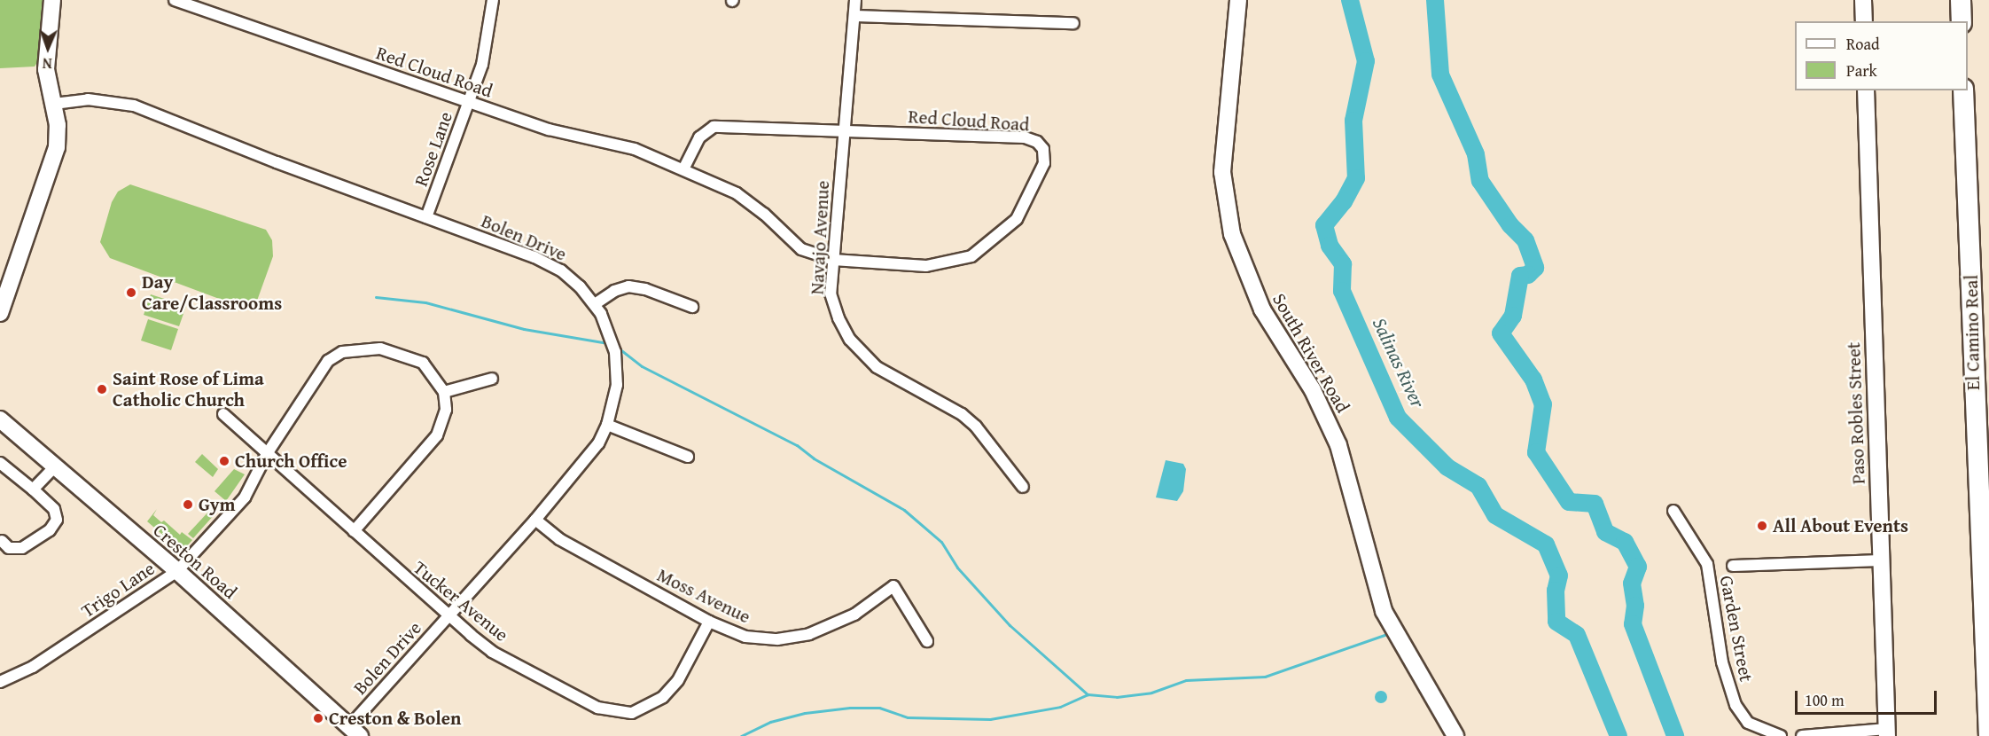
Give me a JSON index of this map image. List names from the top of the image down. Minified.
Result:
{"streets":{"highway":["El Camino Real"],"main road":["South River Road","Paso Robles Street","Creston Road"],"street":["Red Cloud Road","Rose Lane","Bolen Drive","Navajo Avenue","Trigo Lane","Moss Avenue","Tucker Avenue","Garden Street"]},"crossings":[["Red Cloud Road","Rose Lane"],["Red Cloud Road","Navajo Avenue"],["Rose Lane","Bolen Drive"],["Bolen Drive","Creston Road"],["Bolen Drive","Moss Avenue"],["Bolen Drive","Tucker Avenue"],["Creston Road","Trigo Lane"],["Trigo Lane","Tucker Avenue"],["Moss Avenue","Tucker Avenue"]],"water":["Salinas River"],"places":["Day Care/Classrooms","Saint Rose of Lima Catholic Church","Church Office","Gym","All About Events","Creston & Bolen"],"legend":["Road","Park"],"scale_bar":"100 m","north":"bottom"}
